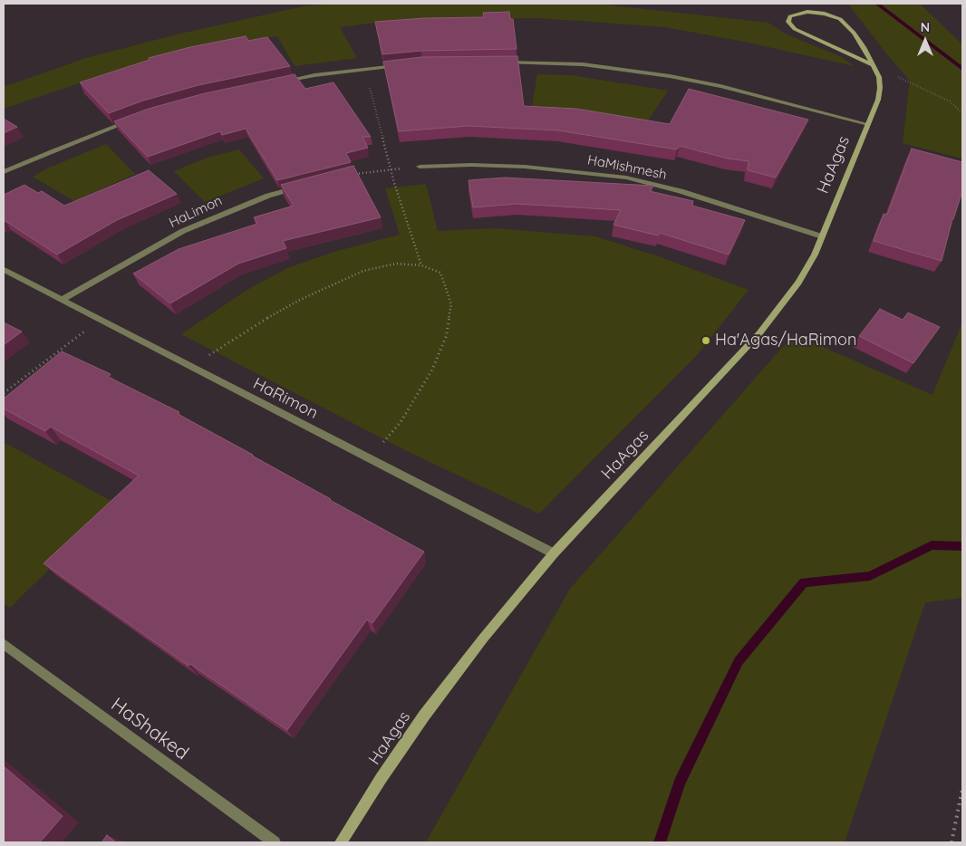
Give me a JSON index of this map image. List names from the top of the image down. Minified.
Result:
{"streets":{"street":["HaAgas","HaMishmesh","HaLimon","HaRimon","HaShaked"]},"crossings":[["HaAgas","HaMishmesh"],["HaAgas","HaRimon"],["HaLimon","HaRimon"]],"places":["Ha'Agas/HaRimon"],"north":"top"}
